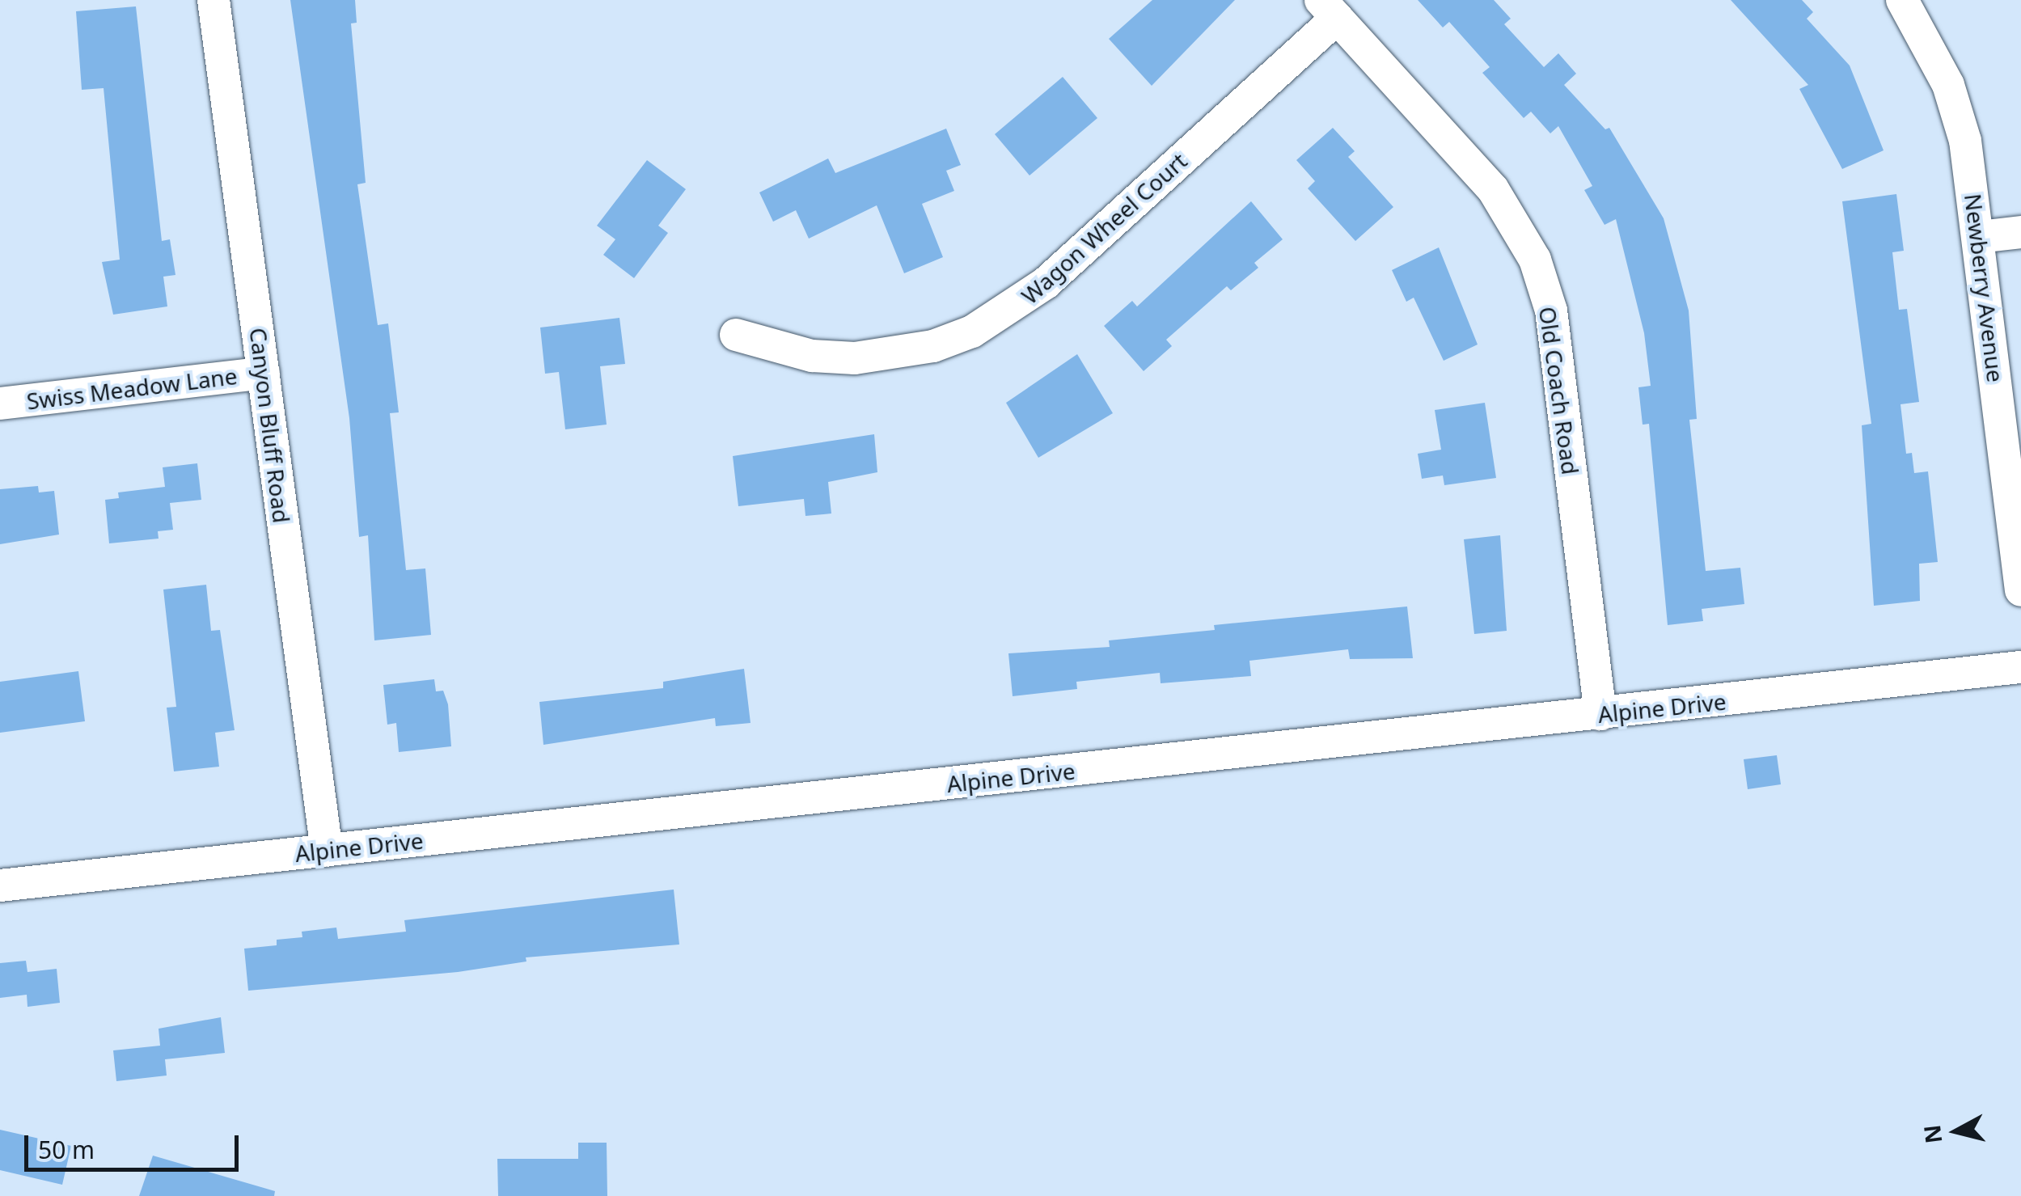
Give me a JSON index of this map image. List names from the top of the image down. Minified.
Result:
{"streets":{"street":["Wagon Wheel Court","Newberry Avenue","Swiss Meadow Lane","Old Coach Road","Canyon Bluff Road","Alpine Drive"]},"crossings":[["Wagon Wheel Court","Old Coach Road"],["Swiss Meadow Lane","Canyon Bluff Road"],["Old Coach Road","Alpine Drive"],["Canyon Bluff Road","Alpine Drive"]],"scale_bar":"50 m","north":"left"}
